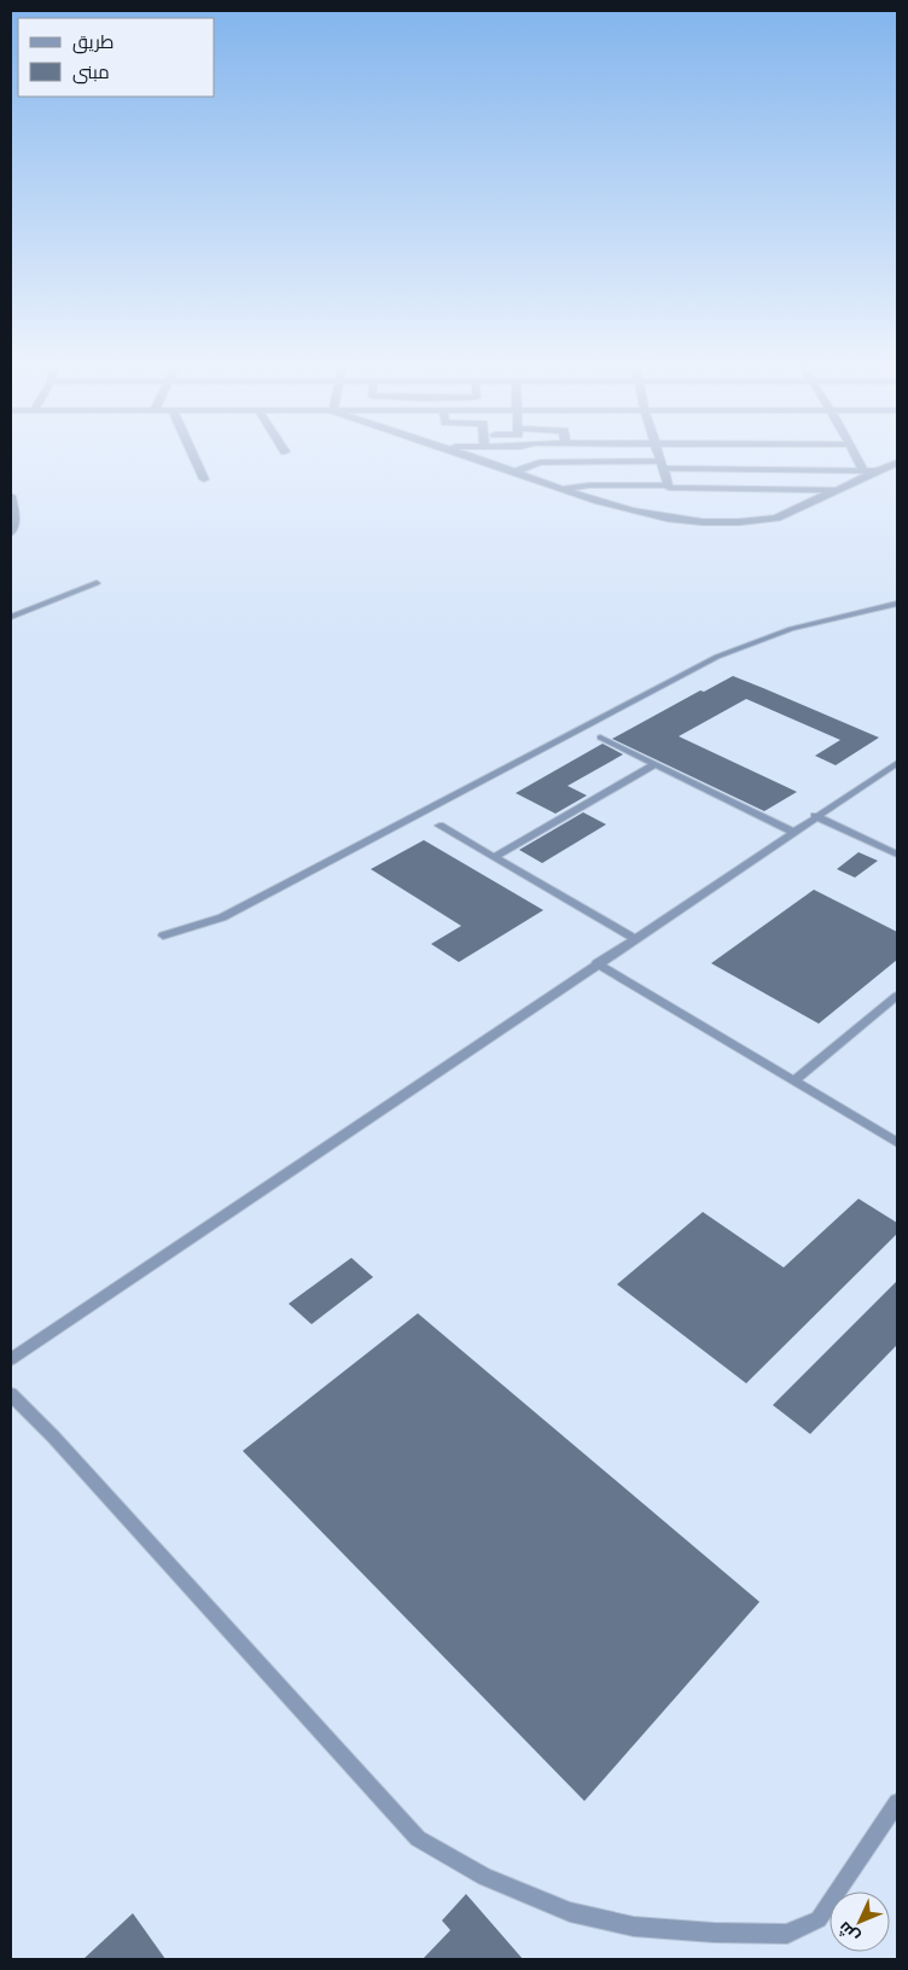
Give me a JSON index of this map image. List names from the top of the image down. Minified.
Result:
{"legend":["طريق","مبنى"],"north":"bottom left"}
